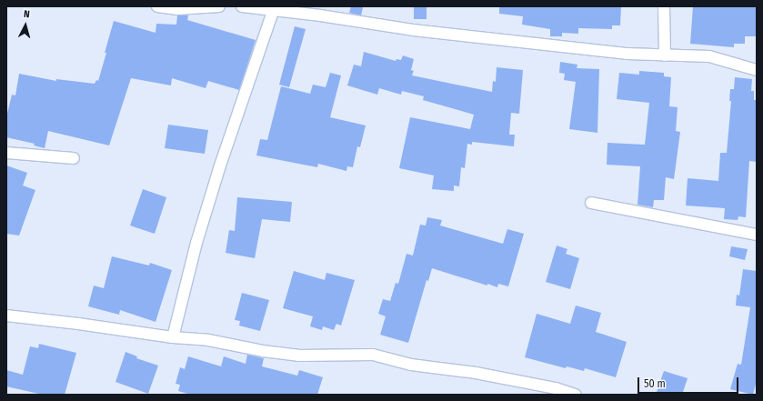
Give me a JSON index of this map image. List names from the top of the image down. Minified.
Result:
{"scale_bar":"50 m","north":"top"}
